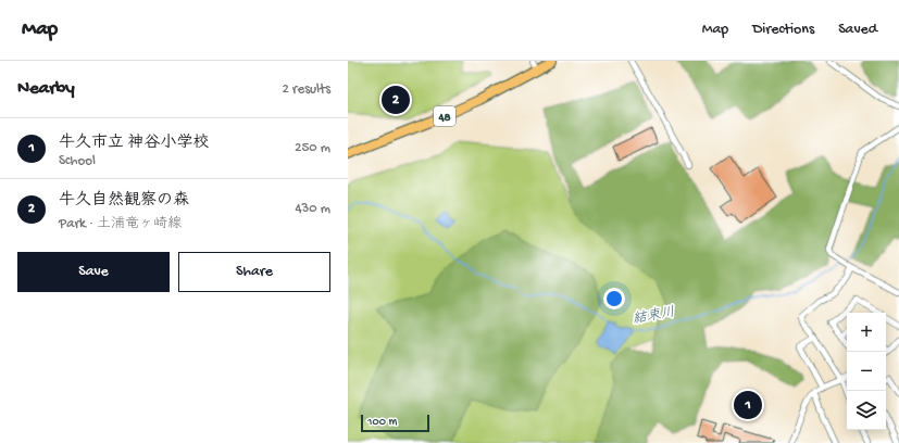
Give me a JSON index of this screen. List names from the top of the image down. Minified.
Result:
{"streets":{"main road":["48"]},"water":["結束川"],"scale_bar":"100 m","page":{"header":"Map","nav":["Map","Directions","Saved"],"heading":["Nearby","2 results"],"pins":["2","1"],"list":[{"mark":"1","name":"牛久市立 神谷小学校","note":"School","value":"250 m"},{"mark":"2","name":"牛久自然観察の森","note":"Park · 土浦竜ヶ崎線","value":"430 m"}],"buttons":["Save","Share"],"map_buttons":["+","−"],"scale":"100 m"}}
